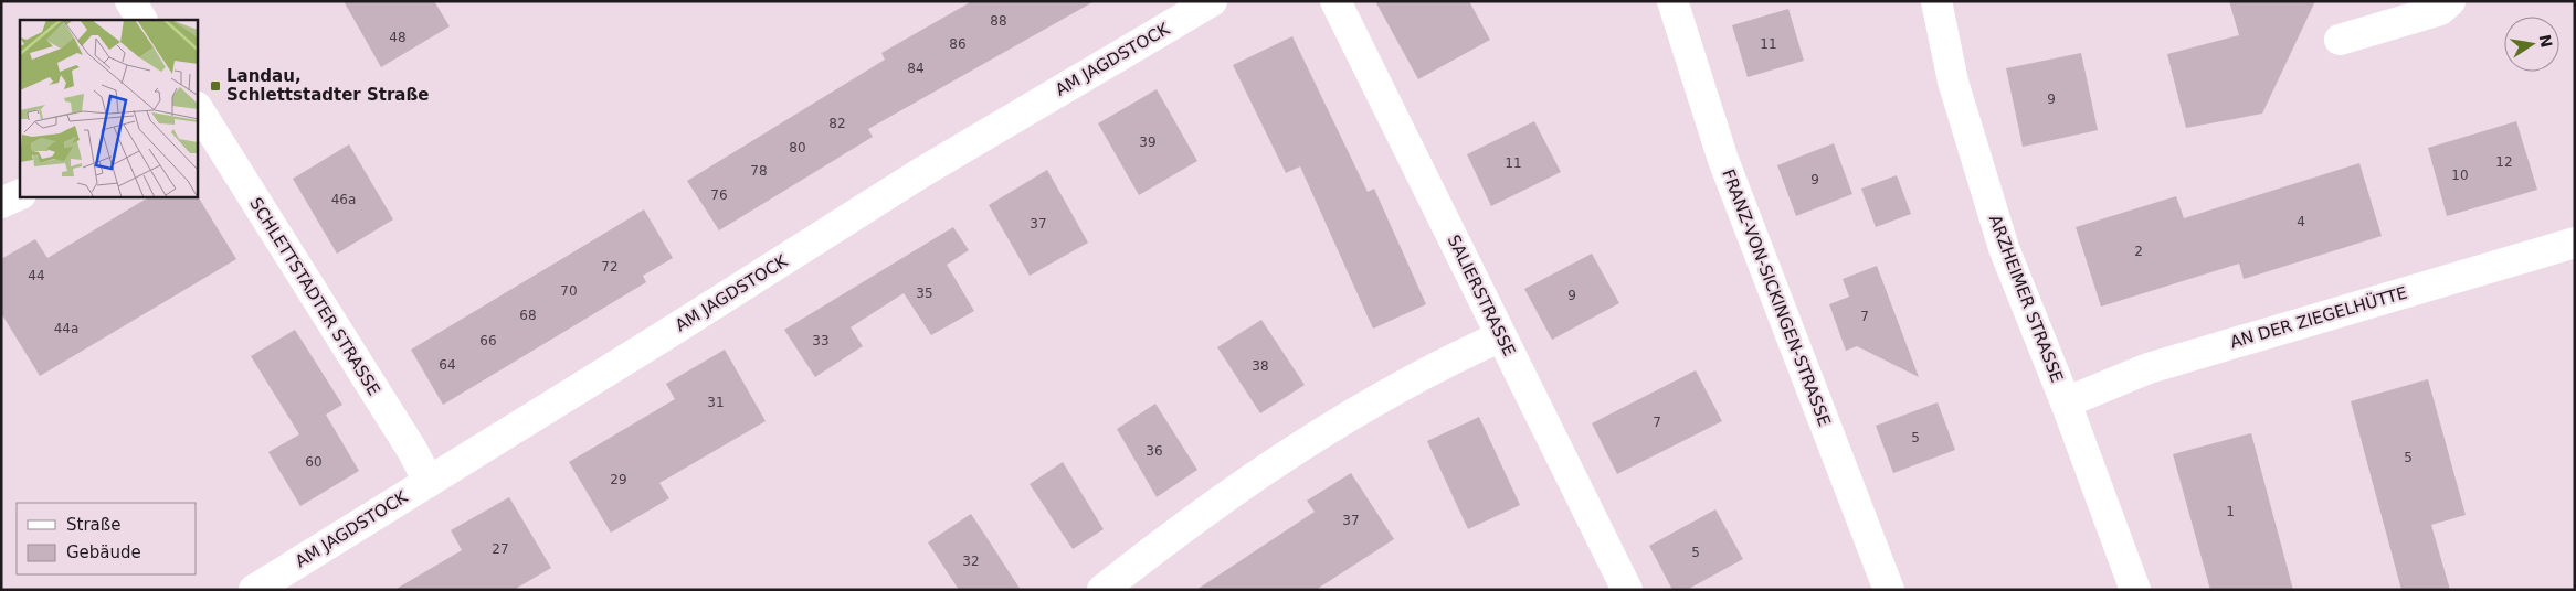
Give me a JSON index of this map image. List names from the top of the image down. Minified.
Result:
{"streets":{"street":["AM JAGDSTOCK","SALIERSTRASSE","SCHLETTSTADTER STRASSE","FRANZ-VON-SICKINGEN-STRASSE","ARZHEIMER STRASSE","AN DER ZIEGELHÜTTE"]},"crossings":[["AM JAGDSTOCK","SCHLETTSTADTER STRASSE"],["ARZHEIMER STRASSE","AN DER ZIEGELHÜTTE"]],"places":{"transit":["Landau, Schlettstadter Straße"]},"house_numbers":["88","48","86","11","84","9","82","39","80","12","11","78","10","9","76","46a","4","37","2","72","44","70","35","9","68","7","44a","66","33","64","38","31","7","5","36","5","60","29","1","37","27","5","32"],"legend":["Straße","Gebäude"],"north":"right"}
